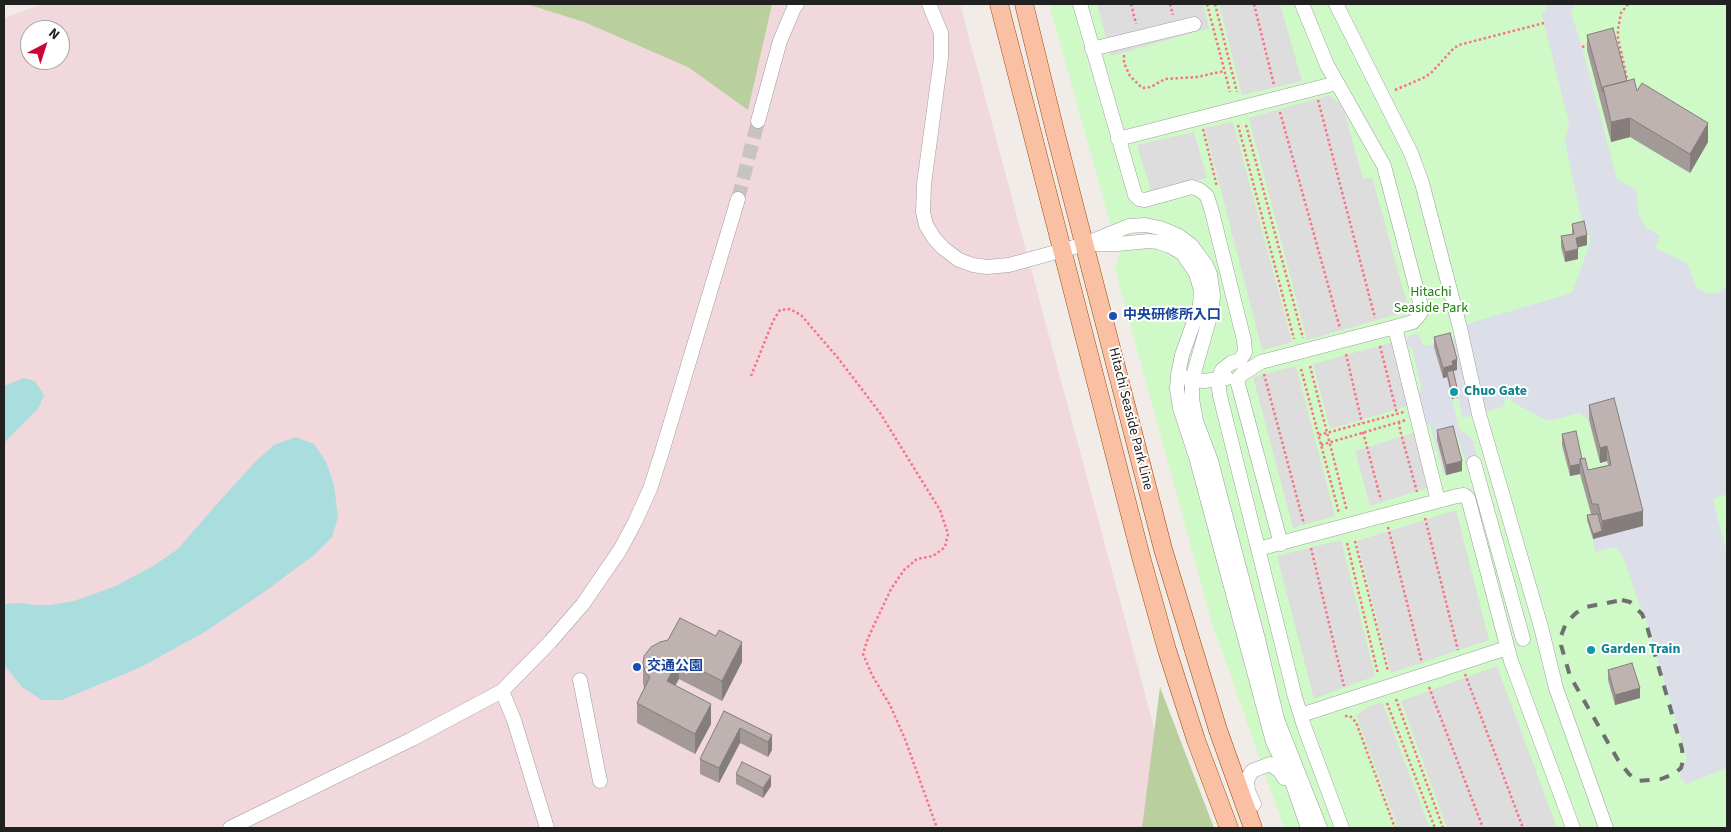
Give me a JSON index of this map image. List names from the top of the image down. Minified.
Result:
{"streets":{"main road":["Hitachi Seaside Park Line"]},"parks":["Hitachi Seaside Park"],"places":["中央研修所入口","Chuo Gate","Garden Train","交通公園"],"north":"top right"}
